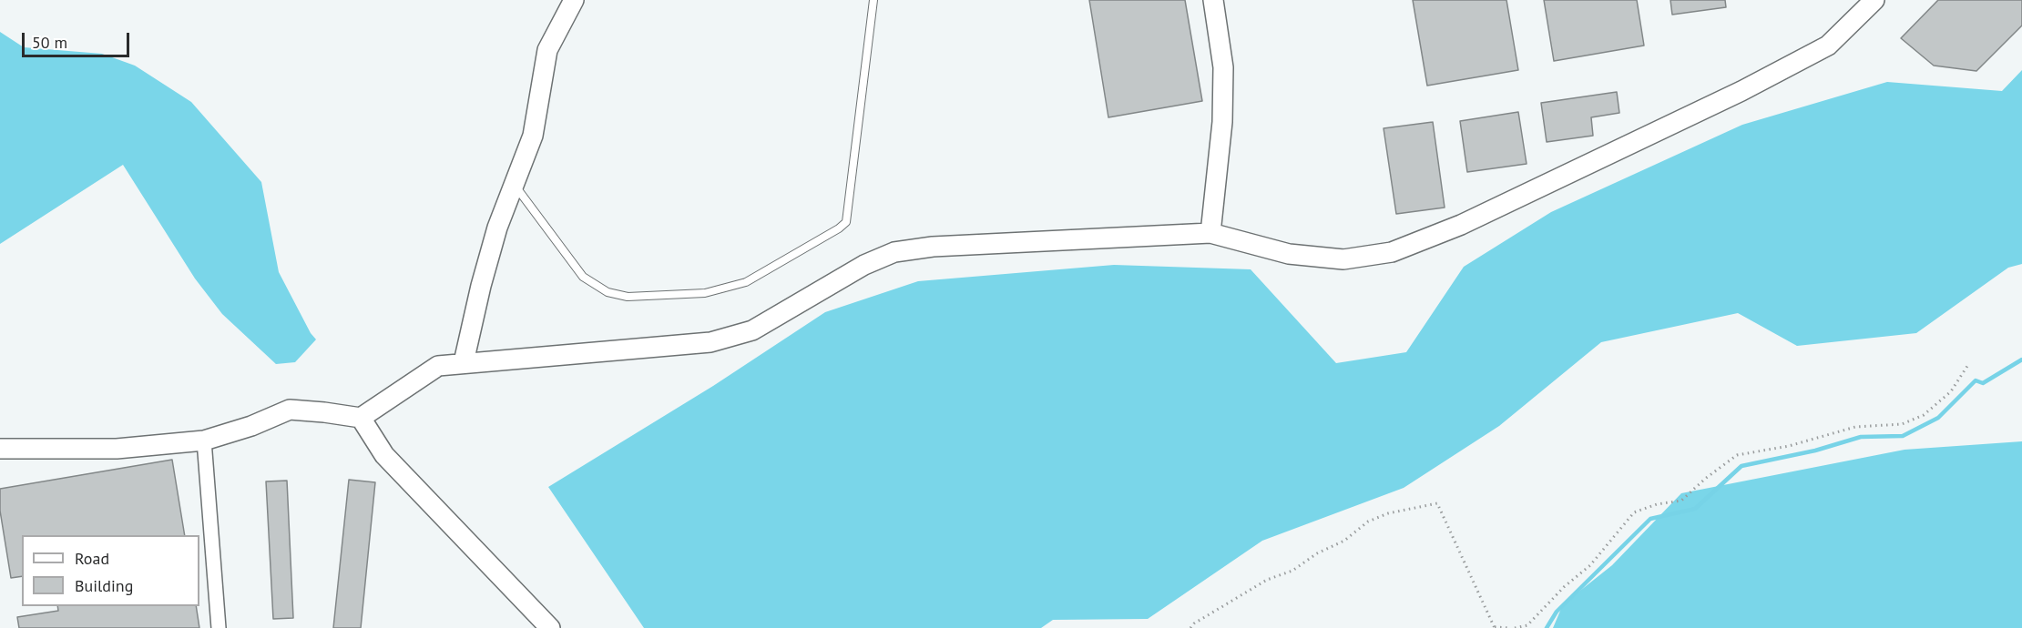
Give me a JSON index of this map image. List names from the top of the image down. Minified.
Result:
{"legend":["Road","Building"],"scale_bar":"50 m"}
